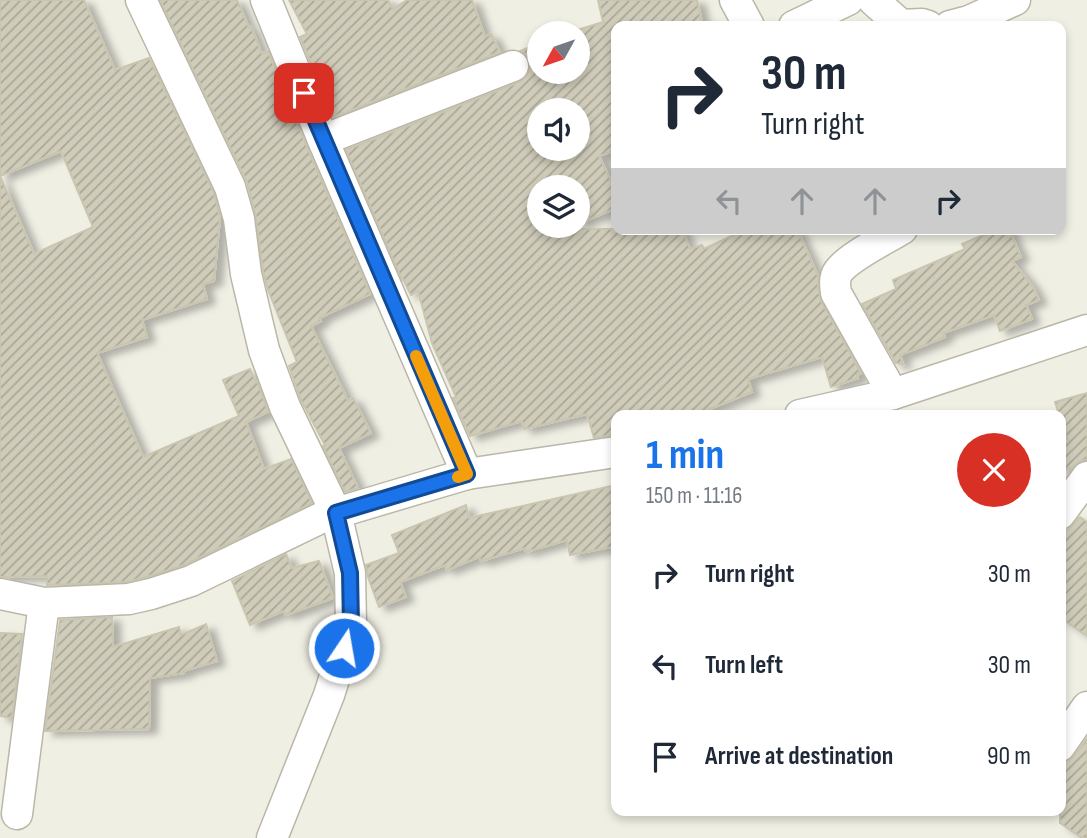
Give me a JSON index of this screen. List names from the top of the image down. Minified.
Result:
{"north":"bottom left","page":{"turn":["30 m","Turn right"],"heading":["1 min","150 m · 11:16"],"list":[{"name":"Turn right","value":"30 m"},{"name":"Turn left","value":"30 m"},{"name":"Arrive at destination","value":"90 m"}]}}
